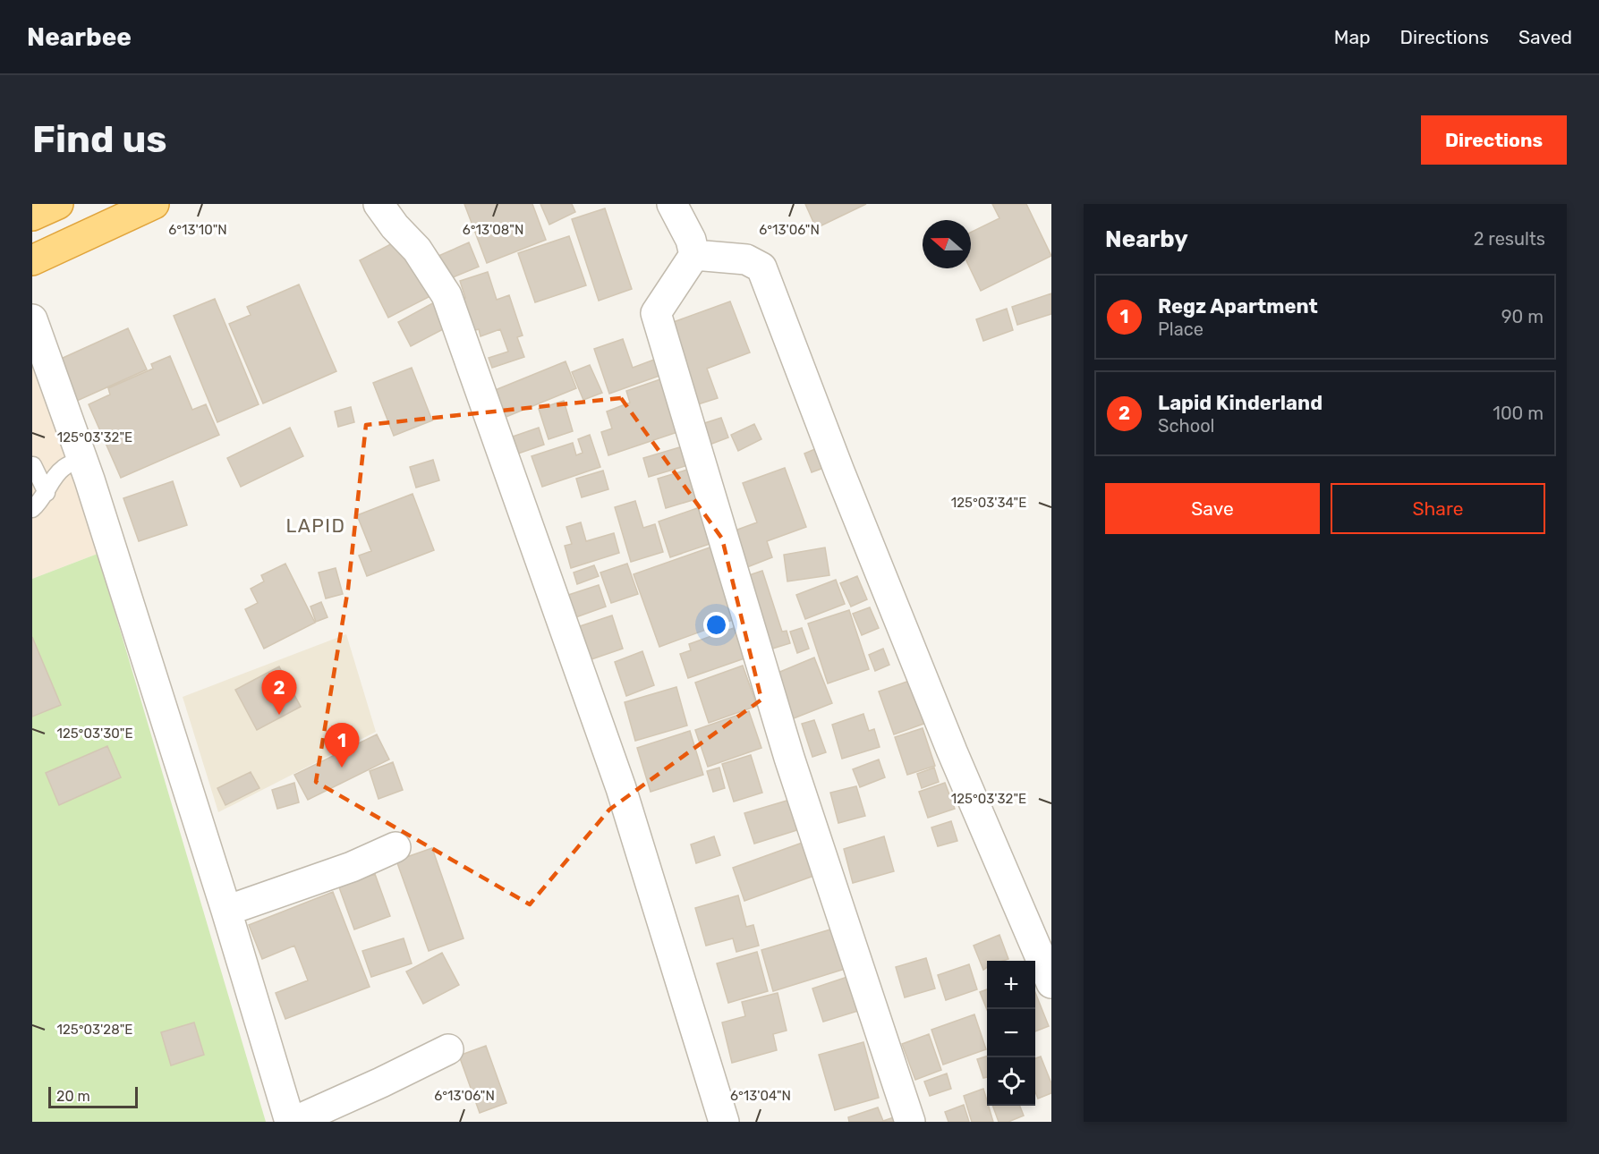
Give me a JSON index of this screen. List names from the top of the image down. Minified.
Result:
{"districts":["LAPID"],"scale_bar":"20 m","north":"left","page":{"header":"Nearbee","nav":["Map","Directions","Saved"],"buttons":["Directions",["Save","Share"]],"title":"Find us","heading":["Nearby","2 results"],"list":[{"mark":"1","name":"Regz Apartment","note":"Place","value":"90 m"},{"mark":"2","name":"Lapid Kinderland","note":"School","value":"100 m"}],"pins":["2","1"],"map_buttons":["+","−"],"scale":"20 m"},"coordinates":["6°13'10\"N","6°13'08\"N","6°13'06\"N","125°03'32\"E","125°03'34\"E","125°03'30\"E","125°03'28\"E","6°13'04\"N"]}
